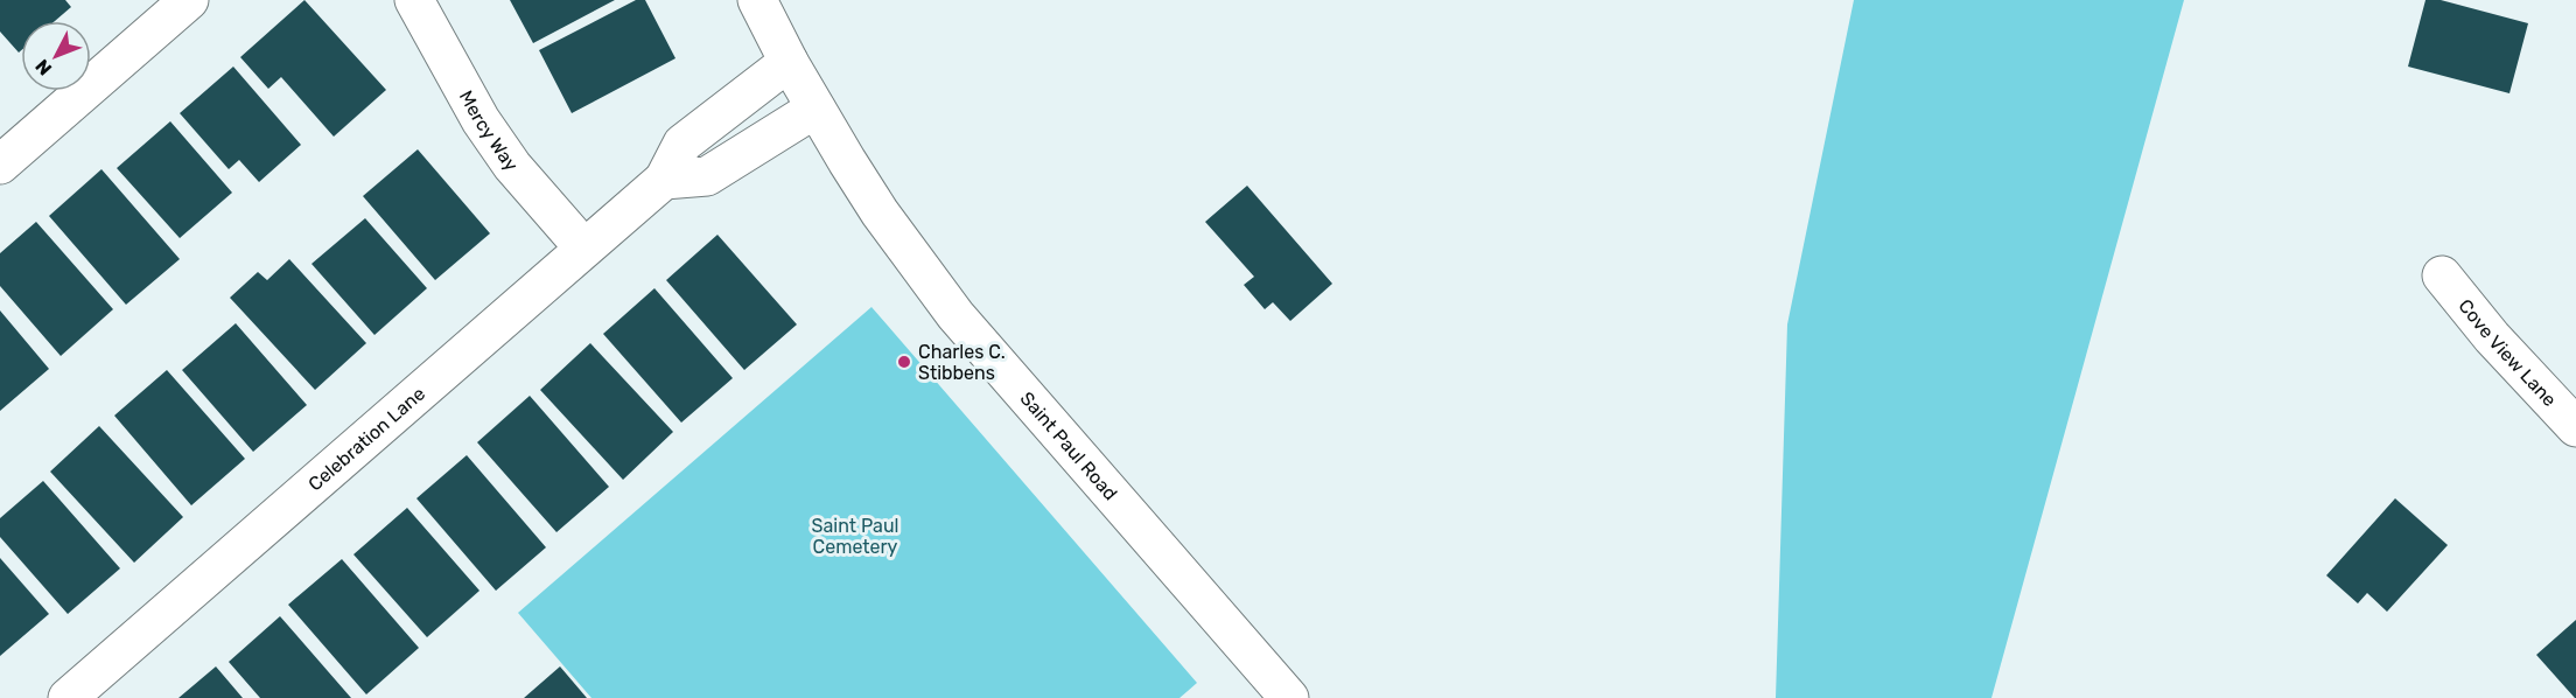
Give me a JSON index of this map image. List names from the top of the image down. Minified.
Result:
{"streets":{"street":["Mercy Way","Cove View Lane","Celebration Lane","Saint Paul Road"]},"crossings":[["Mercy Way","Celebration Lane"],["Celebration Lane","Saint Paul Road"]],"parks":["Saint Paul Cemetery"],"places":["Charles C. Stibbens"],"north":"bottom left"}
